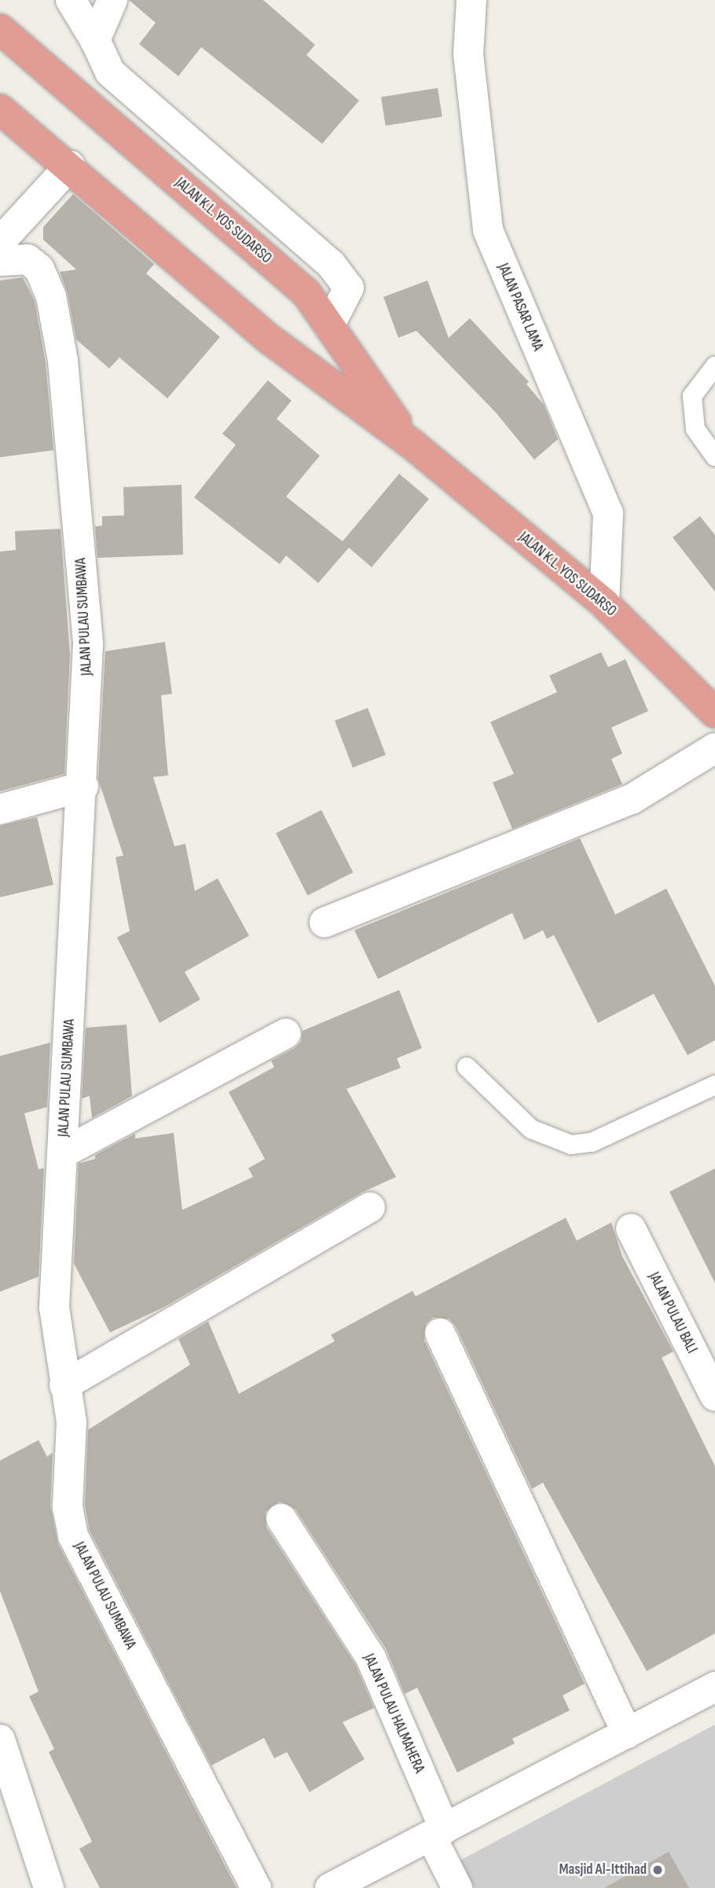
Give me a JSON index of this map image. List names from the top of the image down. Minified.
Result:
{"streets":{"highway":["JALAN K.L. YOS SUDARSO"],"street":["JALAN PASAR LAMA","JALAN PULAU SUMBAWA","JALAN PULAU BALI","JALAN PULAU HALMAHERA"]},"crossings":[["JALAN K.L. YOS SUDARSO","JALAN PASAR LAMA"]],"places":["Masjid Al-Ittihad"]}
